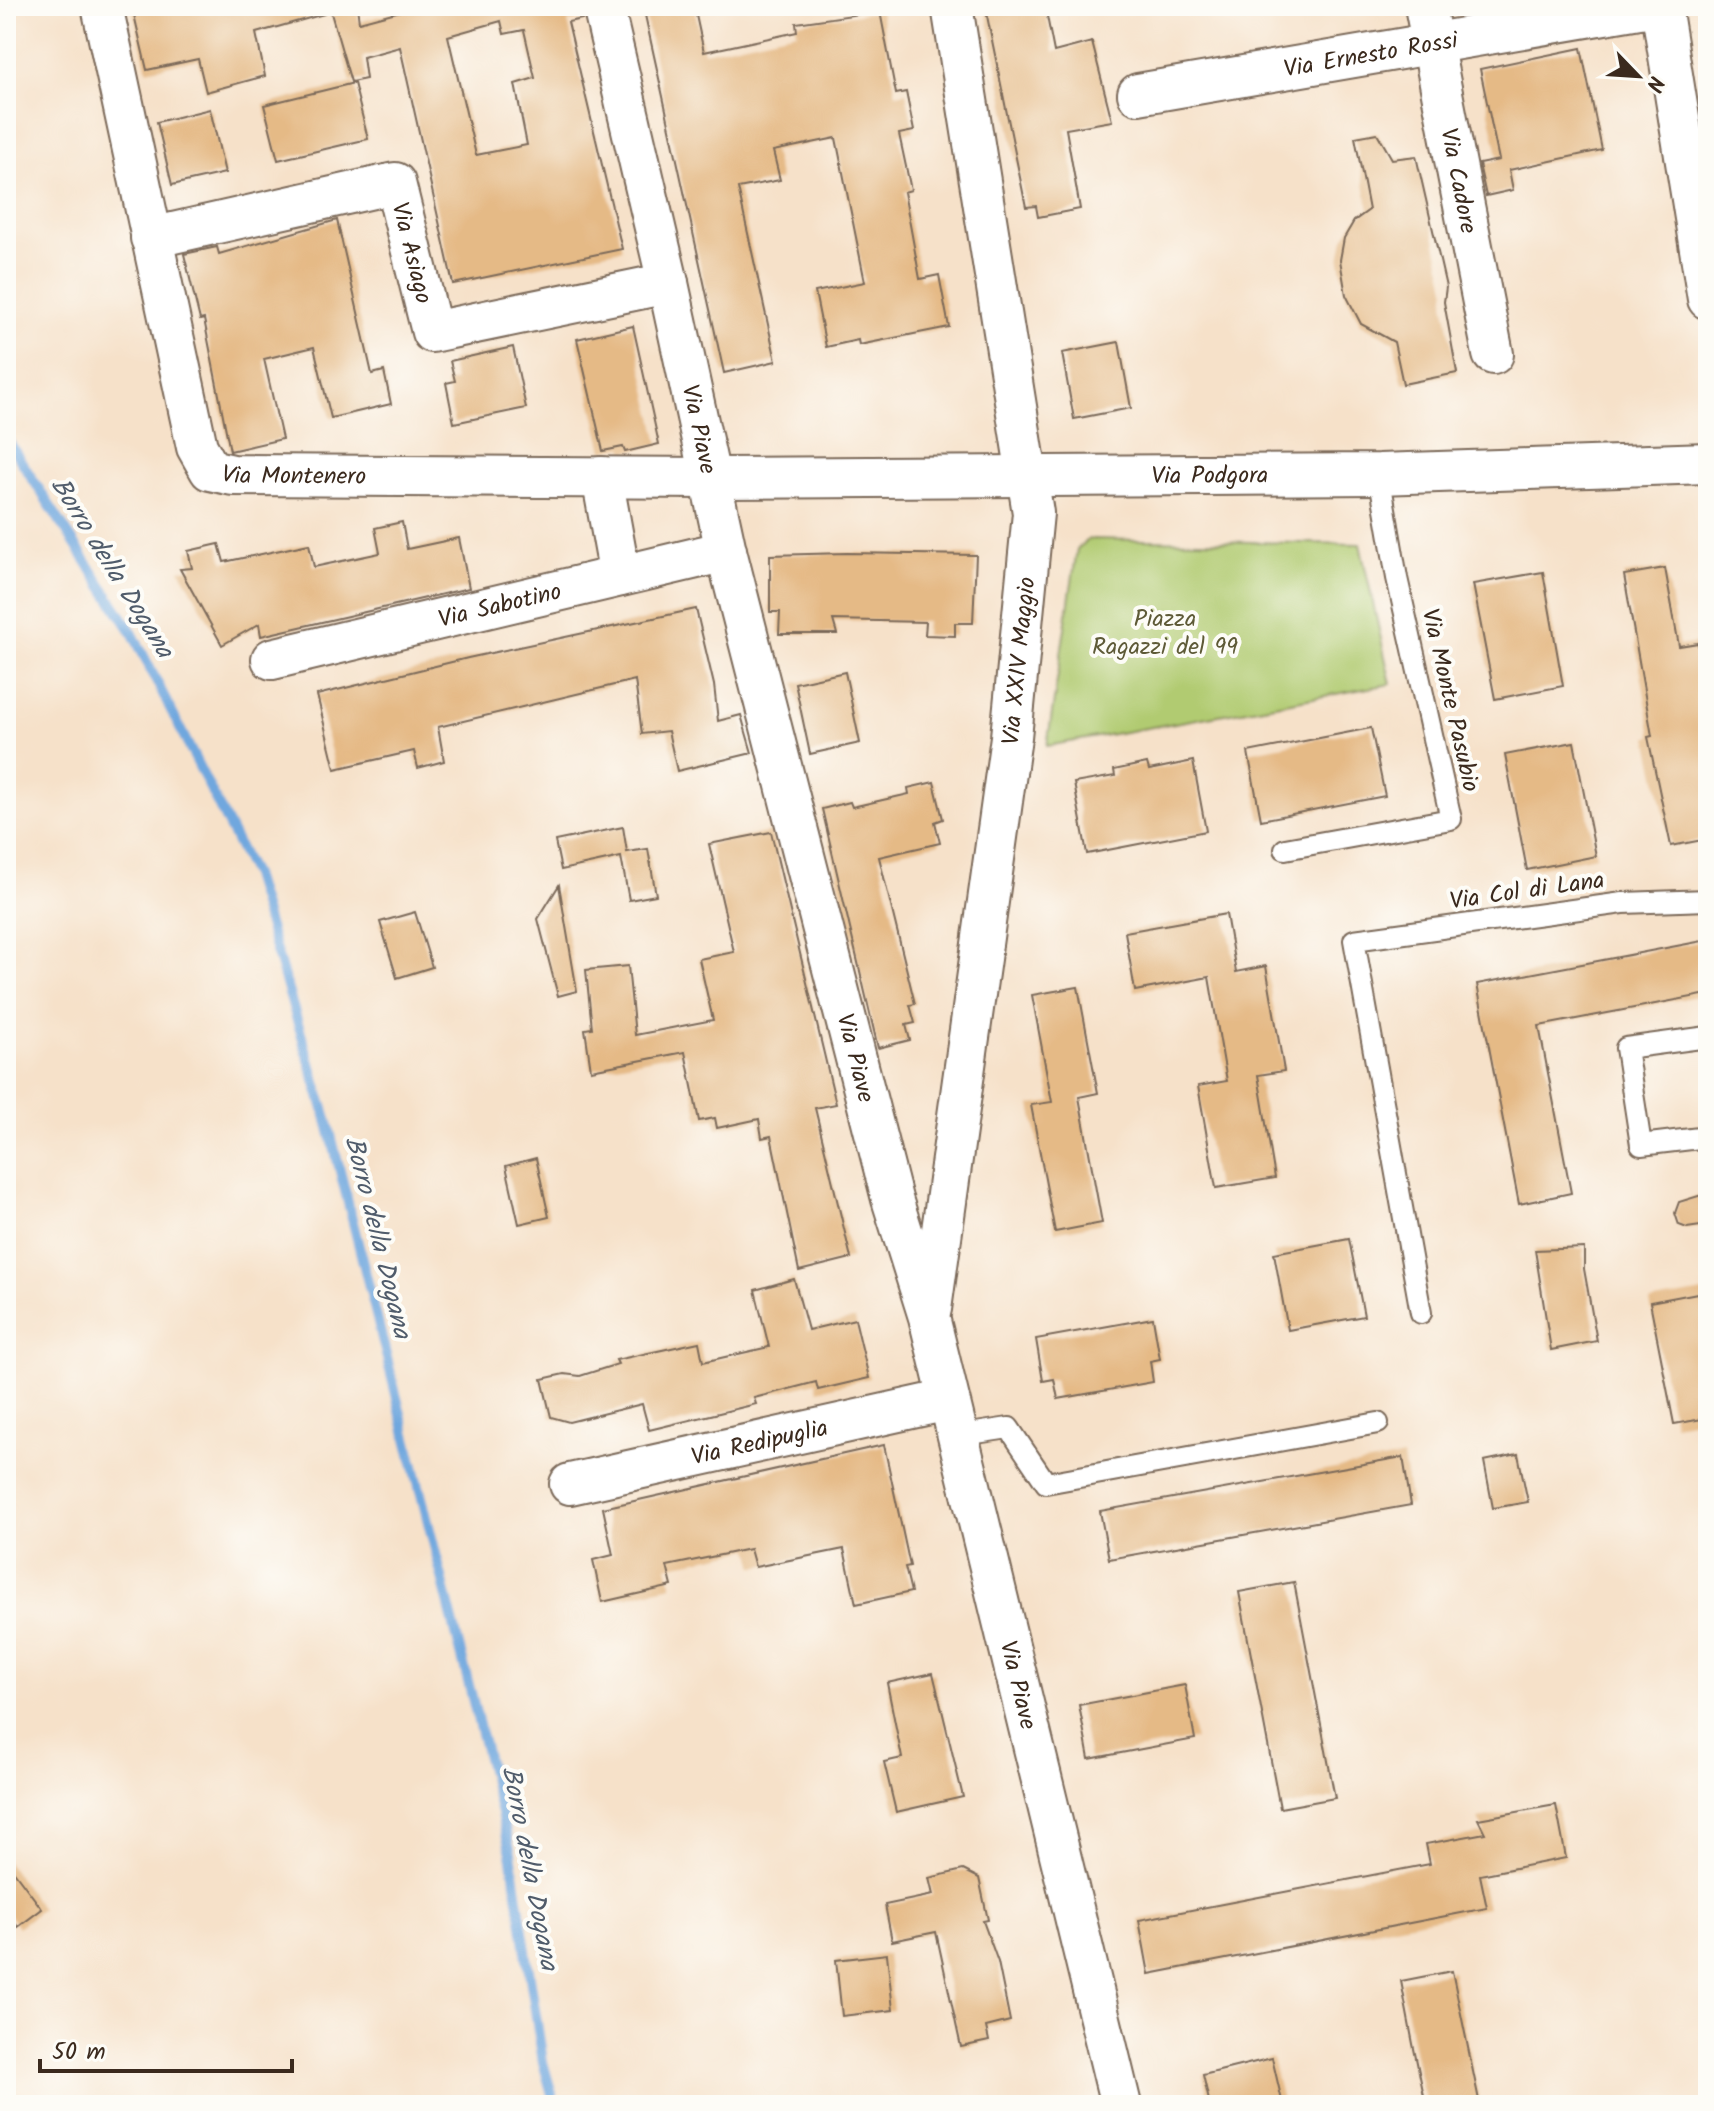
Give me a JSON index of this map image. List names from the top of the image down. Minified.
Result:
{"streets":{"street":["Via Ernesto Rossi","Via Cadore","Via Asiago","Via Piave","Via Montenero","Via Podgora","Via Sabotino","Via XXIV Maggio","Via Redipuglia"],"lane":["Via Monte Pasubio","Via Col di Lana"]},"crossings":[["Via Ernesto Rossi","Via Cadore"],["Via Asiago","Via Piave"],["Via Asiago","Via Montenero"],["Via Piave","Via Montenero"],["Via Piave","Via Podgora"],["Via Piave","Via Sabotino"],["Via Piave","Via XXIV Maggio"],["Via Piave","Via Redipuglia"],["Via Montenero","Via Podgora"],["Via Podgora","Via XXIV Maggio"],["Via Podgora","Via Monte Pasubio"]],"water":["Borro della Dogana"],"parks":["Piazza Ragazzi del 99"],"scale_bar":"50 m","north":"bottom right"}
